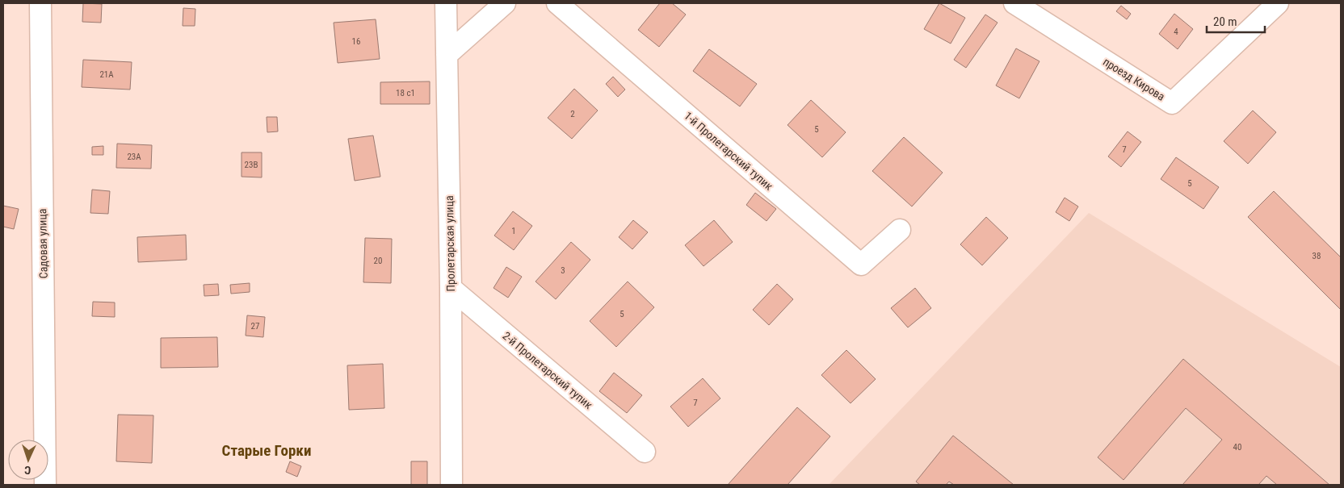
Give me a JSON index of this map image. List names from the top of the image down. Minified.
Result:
{"streets":{"street":["проезд Кирова","1-й Пролетарский тупик","Садовая улица","Пролетарская улица","2-й Пролетарский тупик"]},"crossings":[["Пролетарская улица","2-й Пролетарский тупик"]],"districts":["Старые Горки"],"house_numbers":["4","16","21А","18 с1","2","5","7","23А","23В","5","1","38","20","3","5","27","7","40"],"scale_bar":"20 m","north":"bottom"}
